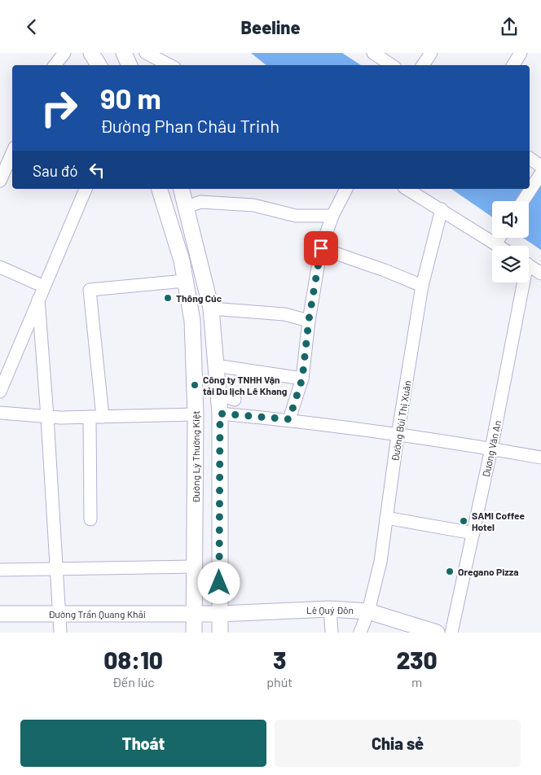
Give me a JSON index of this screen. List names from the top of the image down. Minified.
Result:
{"streets":{"main road":["Đường Lý Thường Kiệt","Lê Quý Đôn","Đường Trần Quang Khải"],"street":["Đường Bùi Thị Xuân","Dương Văn An"]},"crossings":[["Đường Bùi Thị Xuân","Lê Quý Đôn"],["Đường Lý Thường Kiệt","Lê Quý Đôn"],["Đường Lý Thường Kiệt","Đường Trần Quang Khải"],["Lê Quý Đôn","Đường Trần Quang Khải"]],"places":["Thông Cúc","Công ty TNHH Vận tải Du lịch Lê Khang","SAMI Coffee Hotel","Oregano Pizza"],"page":{"header":"Beeline","turn":["90 m","Đường Phan Châu Trinh"],"then":"Sau đó","eta":["08:10","Đến lúc","3","phút","230","m"],"buttons":["Thoát","Chia sẻ"]}}
